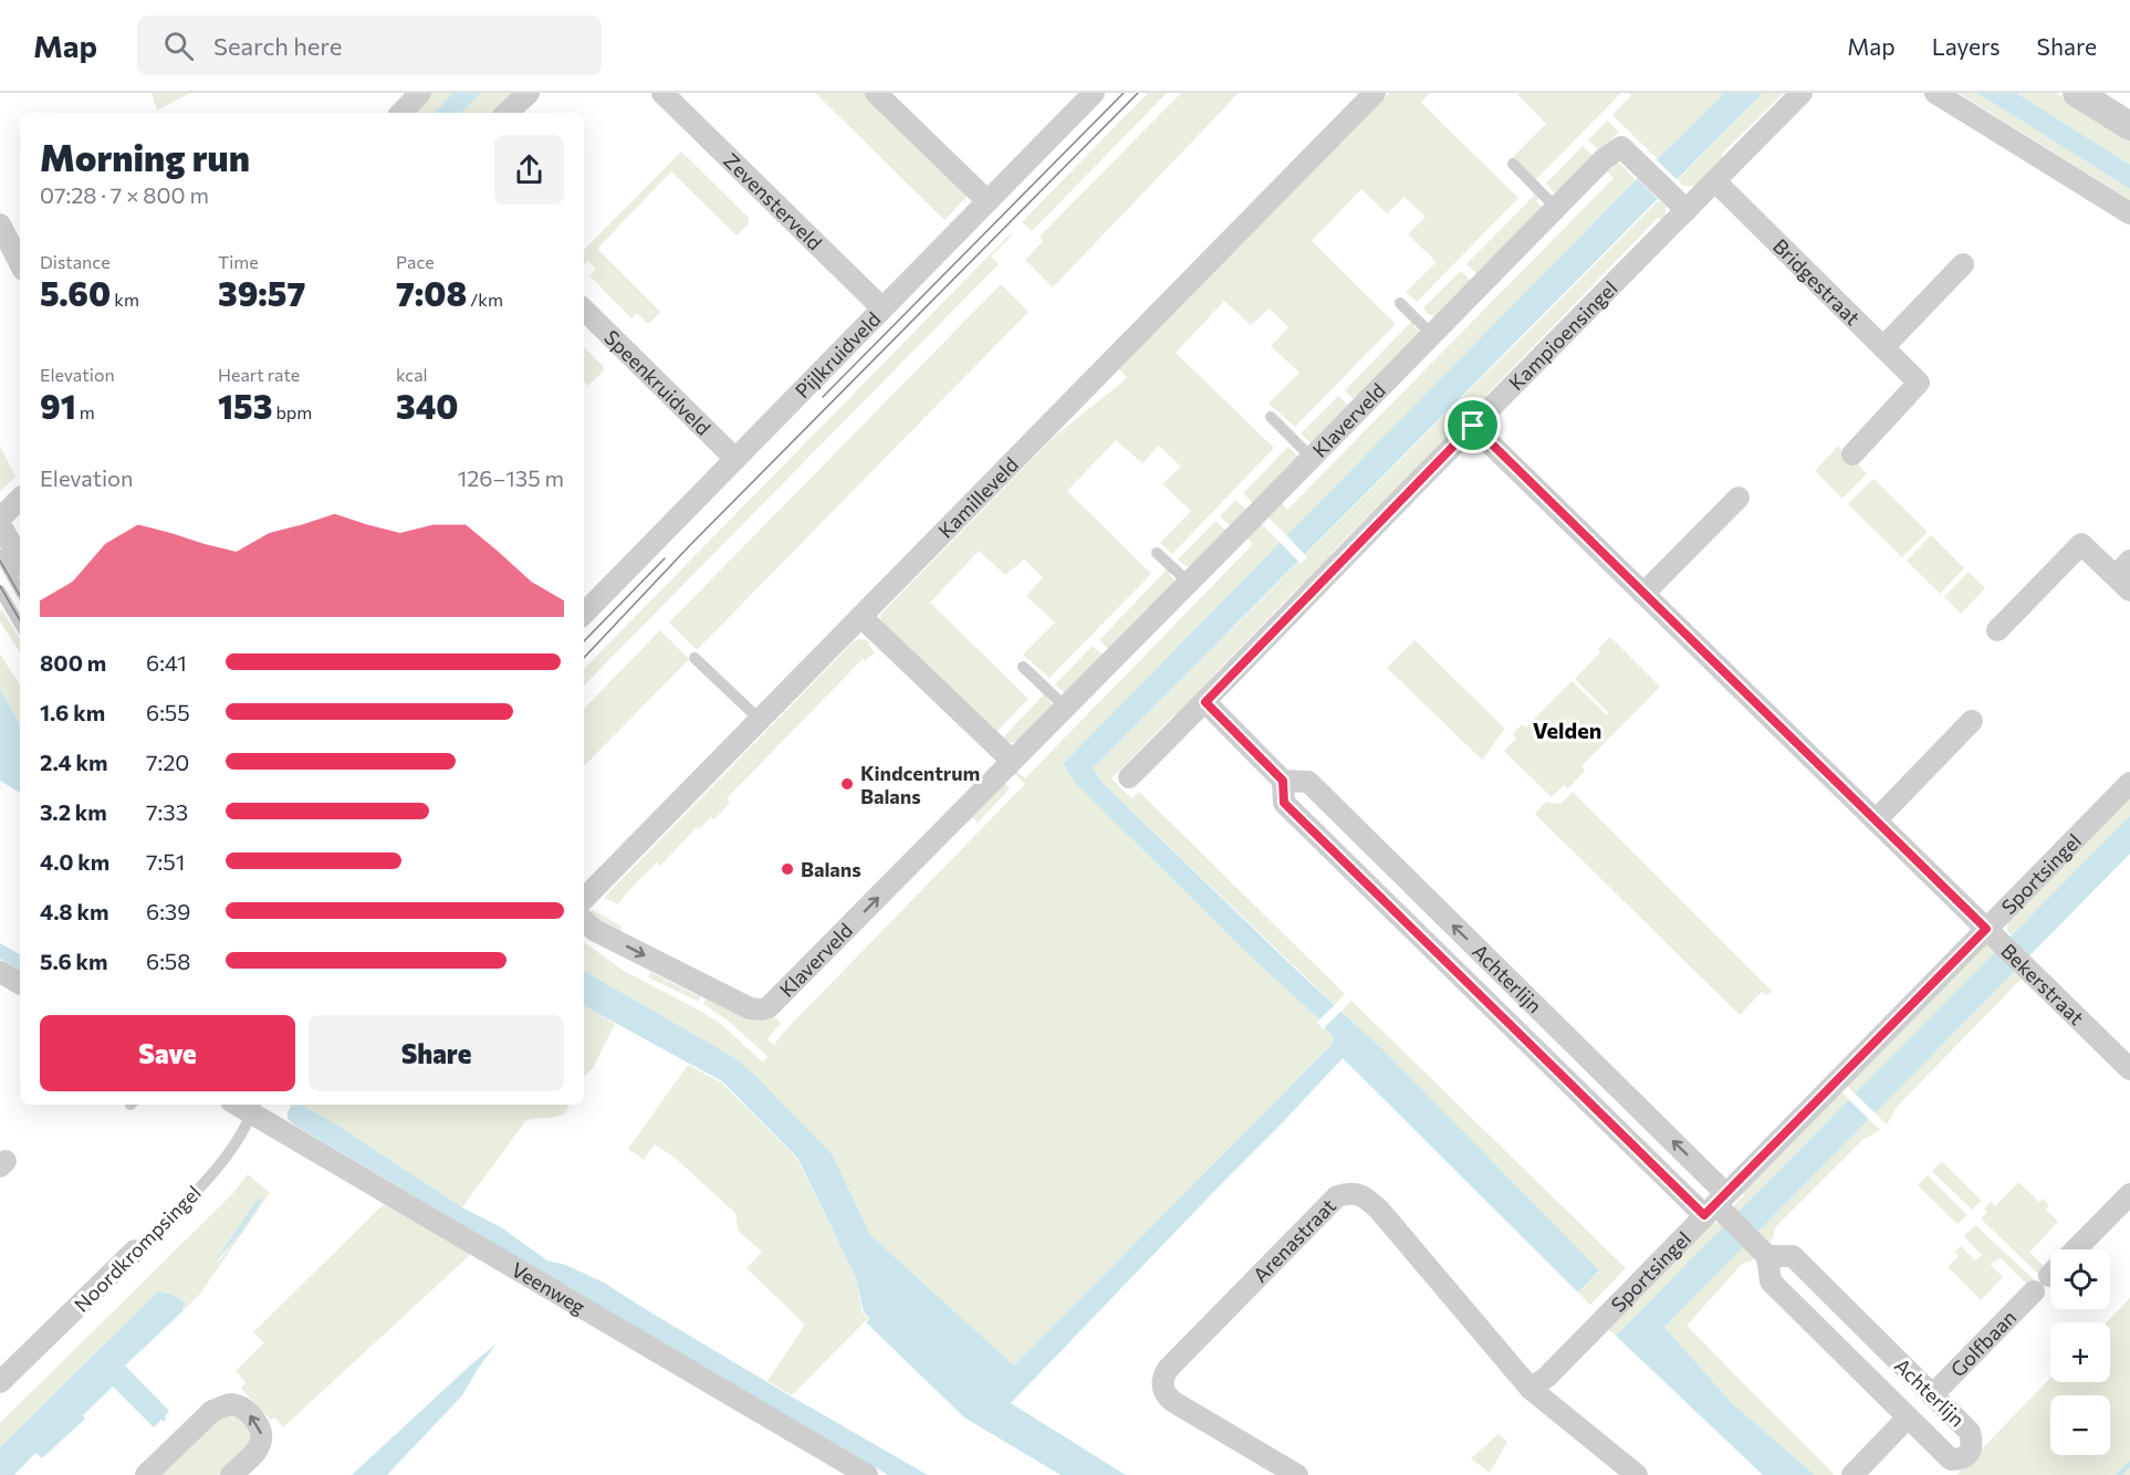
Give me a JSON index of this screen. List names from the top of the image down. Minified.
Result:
{"streets":{"street":["Zevensterveld","Bridgestraat","Kampioensingel","Pijlkruidveld","Speenkruidveld","Klaverveld","Kamilleveld","Sportsingel","Achterlijn","Bekerstraat","Arenastraat","Noordkrompsingel","Veenweg","Golfbaan"]},"crossings":[["Zevensterveld","Pijlkruidveld"],["Bridgestraat","Kampioensingel"],["Kampioensingel","Klaverveld"],["Kampioensingel","Achterlijn"],["Kampioensingel","Bekerstraat"],["Pijlkruidveld","Speenkruidveld"],["Sportsingel","Achterlijn"],["Sportsingel","Bekerstraat"],["Sportsingel","Arenastraat"],["Achterlijn","Golfbaan"],["Noordkrompsingel","Veenweg"]],"districts":["Velden"],"places":["Kindcentrum Balans","Balans"],"page":{"header":"Map","search":"Search here","nav":["Map","Layers","Share"],"heading":["Morning run","07:28 · 7 × 800 m"],"stats":[["Distance","5.60 km"],["Time","39:57"],["Pace","7:08 /km"],["Elevation","91 m"],["Heart rate","153 bpm"],["kcal","340"]],"chart":["Elevation","126–135 m"],"list":[{"name":"800 m","note":"6:41"},{"name":"1.6 km","note":"6:55"},{"name":"2.4 km","note":"7:20"},{"name":"3.2 km","note":"7:33"},{"name":"4.0 km","note":"7:51"},{"name":"4.8 km","note":"6:39"},{"name":"5.6 km","note":"6:58"}],"buttons":["Save","Share"],"map_buttons":["+","−"]}}
